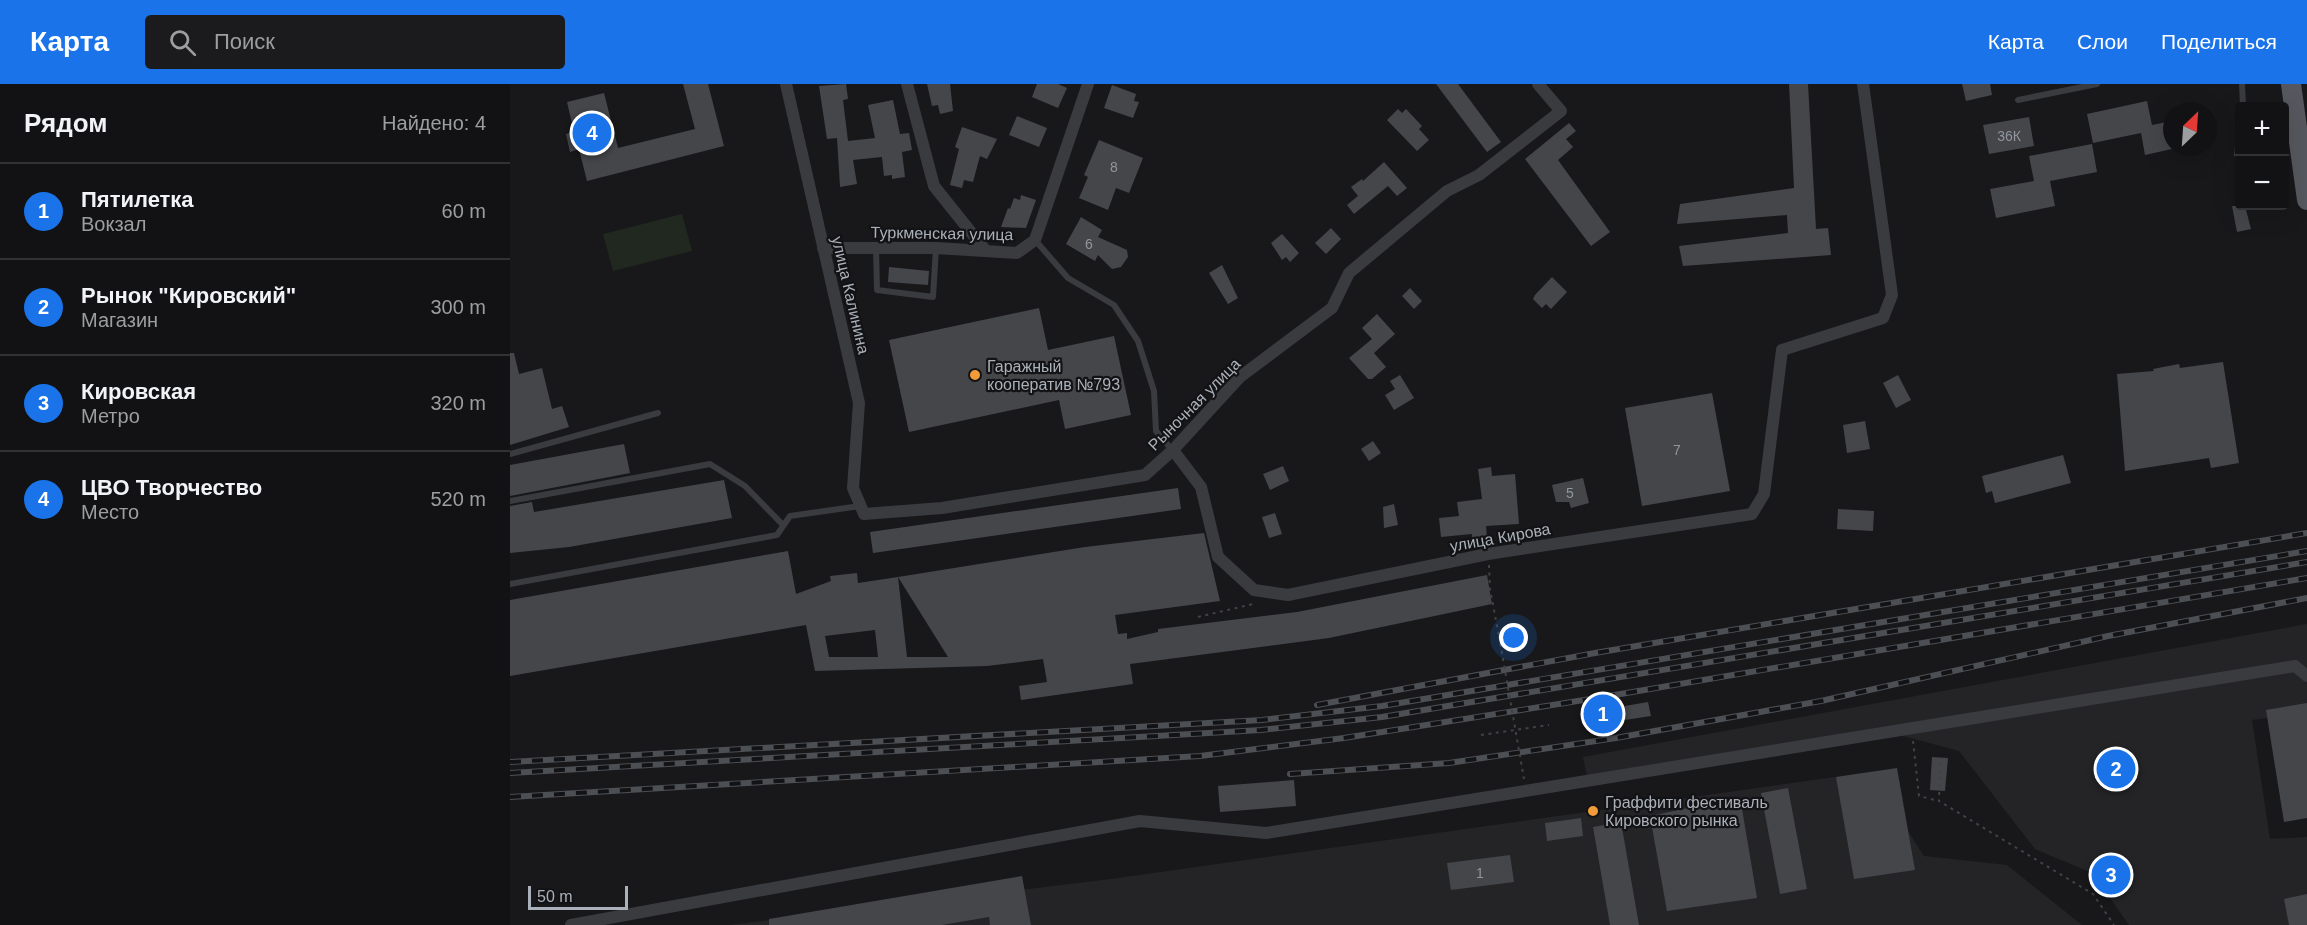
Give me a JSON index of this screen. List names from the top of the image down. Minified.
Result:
{"streets":{"street":["Туркменская улица","улица Калинина","Рыночная улица","улица Кирова"]},"crossings":[["Туркменская улица","улица Калинина"],["улица Калинина","Рыночная улица"],["Рыночная улица","улица Кирова"]],"places":["Гаражный кооператив №793","Граффити фестиваль Кировского рынка"],"house_numbers":["36К","8","6","7","5","1"],"scale_bar":"50 m","north":"top right","page":{"header":"Карта","search":"Поиск","nav":["Карта","Слои","Поделиться"],"heading":["Рядом","Найдено: 4"],"map_buttons":["+","−"],"pins":["4","1","2","3"],"list":[{"mark":"1","name":"Пятилетка","note":"Вокзал","value":"60 m"},{"mark":"2","name":"Рынок \"Кировский\"","note":"Магазин","value":"300 m"},{"mark":"3","name":"Кировская","note":"Метро","value":"320 m"},{"mark":"4","name":"ЦВО Творчество","note":"Место","value":"520 m"}],"scale":"50 m"}}
